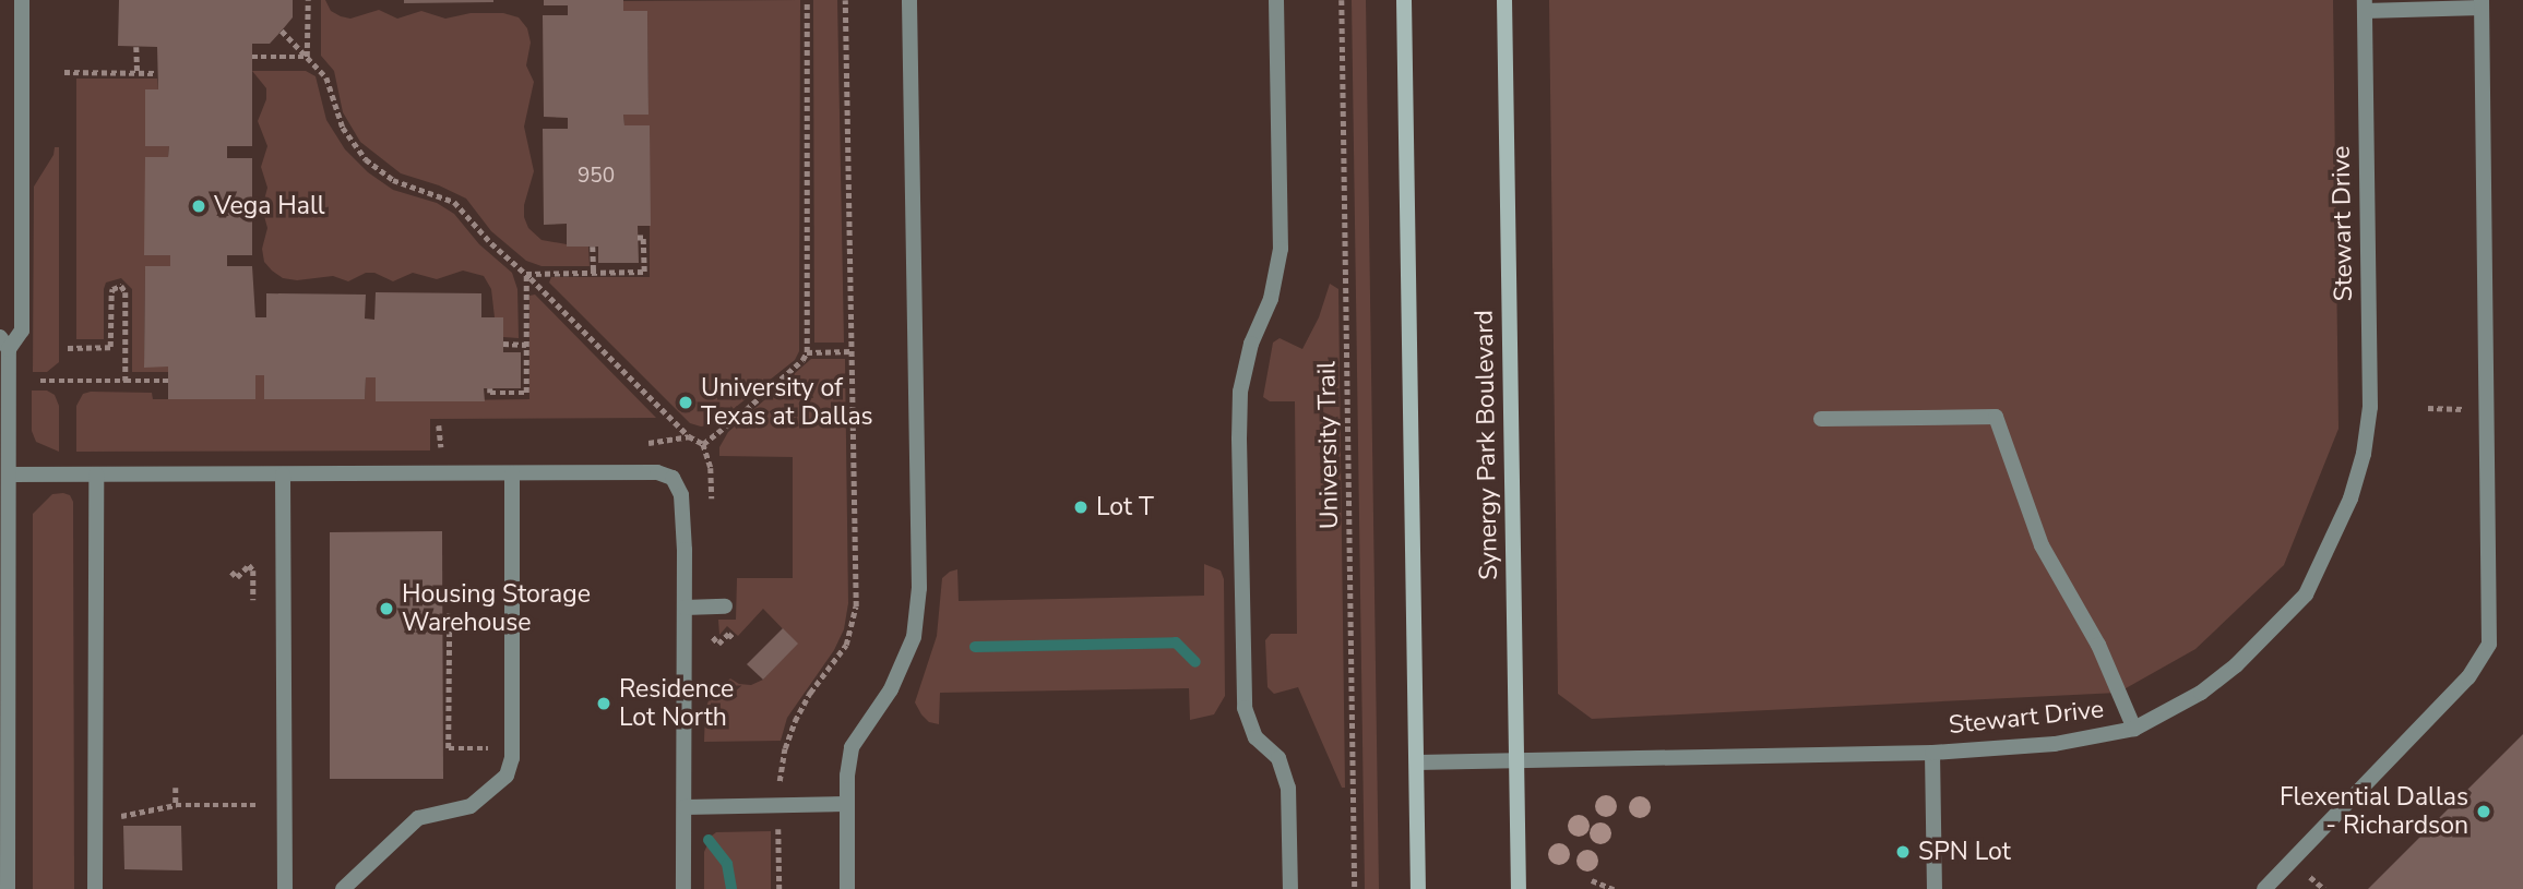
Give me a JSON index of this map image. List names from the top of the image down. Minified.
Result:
{"streets":{"street":["Stewart Drive","Synergy Park Boulevard"],"path":["University Trail"]},"crossings":[["Stewart Drive","Synergy Park Boulevard"]],"places":["Vega Hall","University of Texas at Dallas","Lot T","Housing Storage Warehouse","Residence Lot North","Flexential Dallas - Richardson","SPN Lot"],"house_numbers":["950"]}
